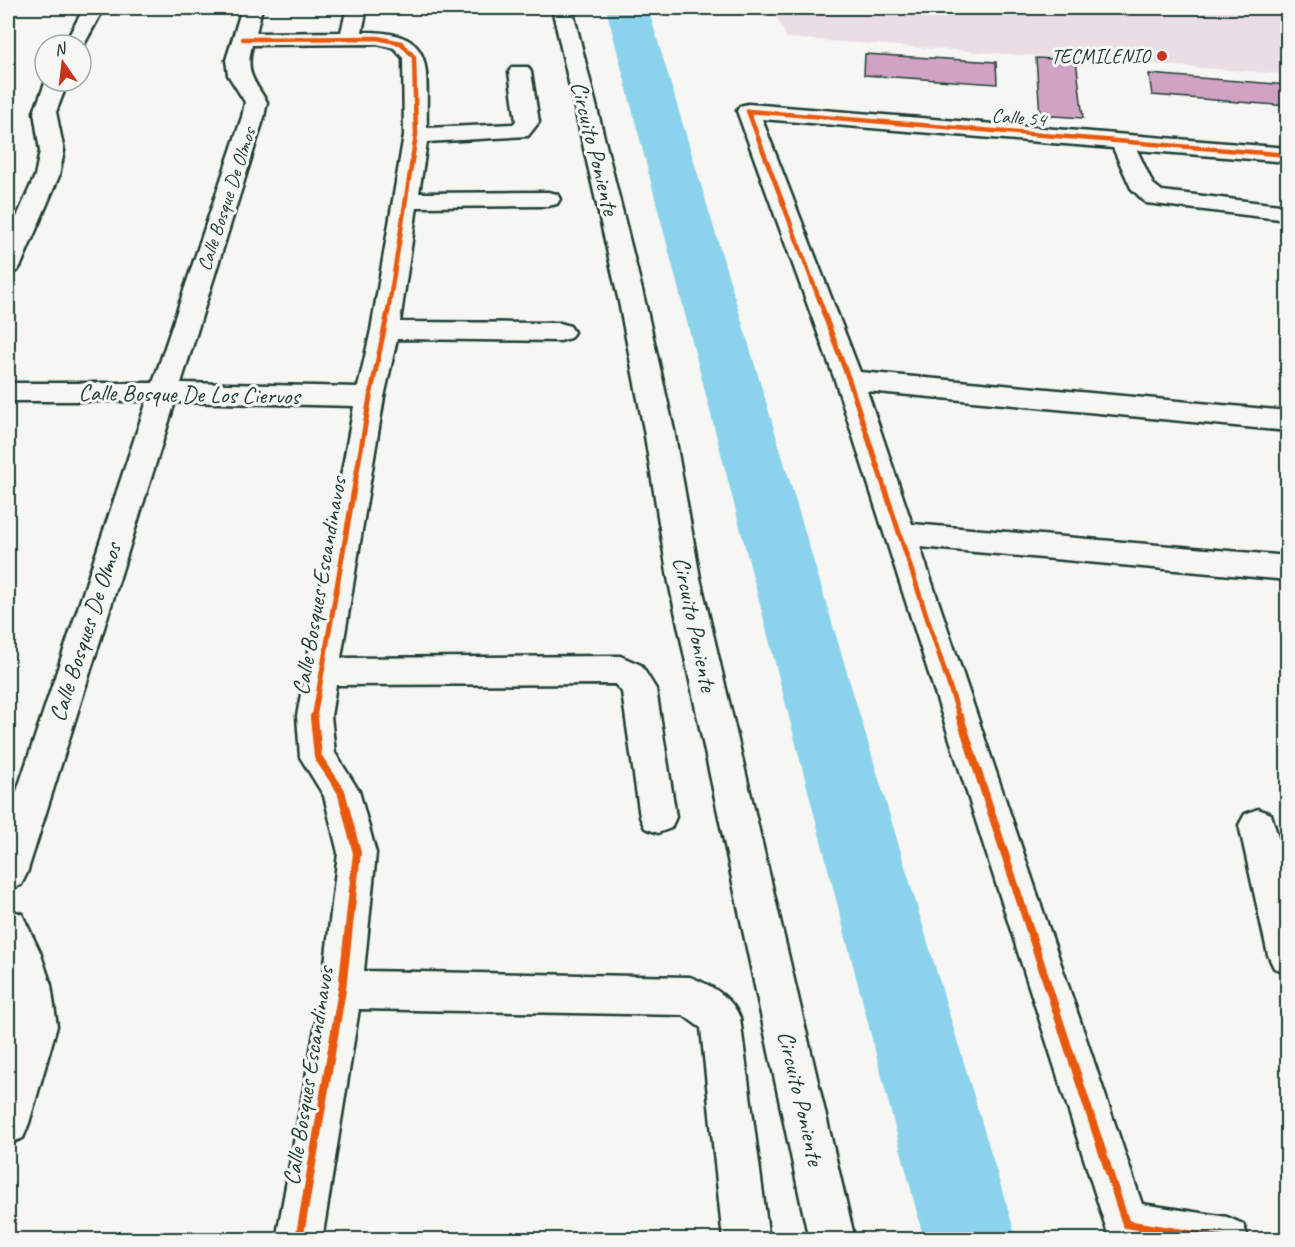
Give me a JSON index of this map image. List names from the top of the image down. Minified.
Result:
{"streets":{"street":["Calle 54","Circuito Poniente","Calle Bosque De Olmos","Calle Bosque De Los Ciervos","Calle Bosques Escandinavos","Calle Bosques De Olmos"]},"crossings":[["Calle Bosque De Olmos","Calle Bosque De Los Ciervos"],["Calle Bosque De Olmos","Calle Bosques De Olmos"],["Calle Bosque De Los Ciervos","Calle Bosques Escandinavos"],["Calle Bosque De Los Ciervos","Calle Bosques De Olmos"]],"places":["TECMILENIO"],"north":"top"}
